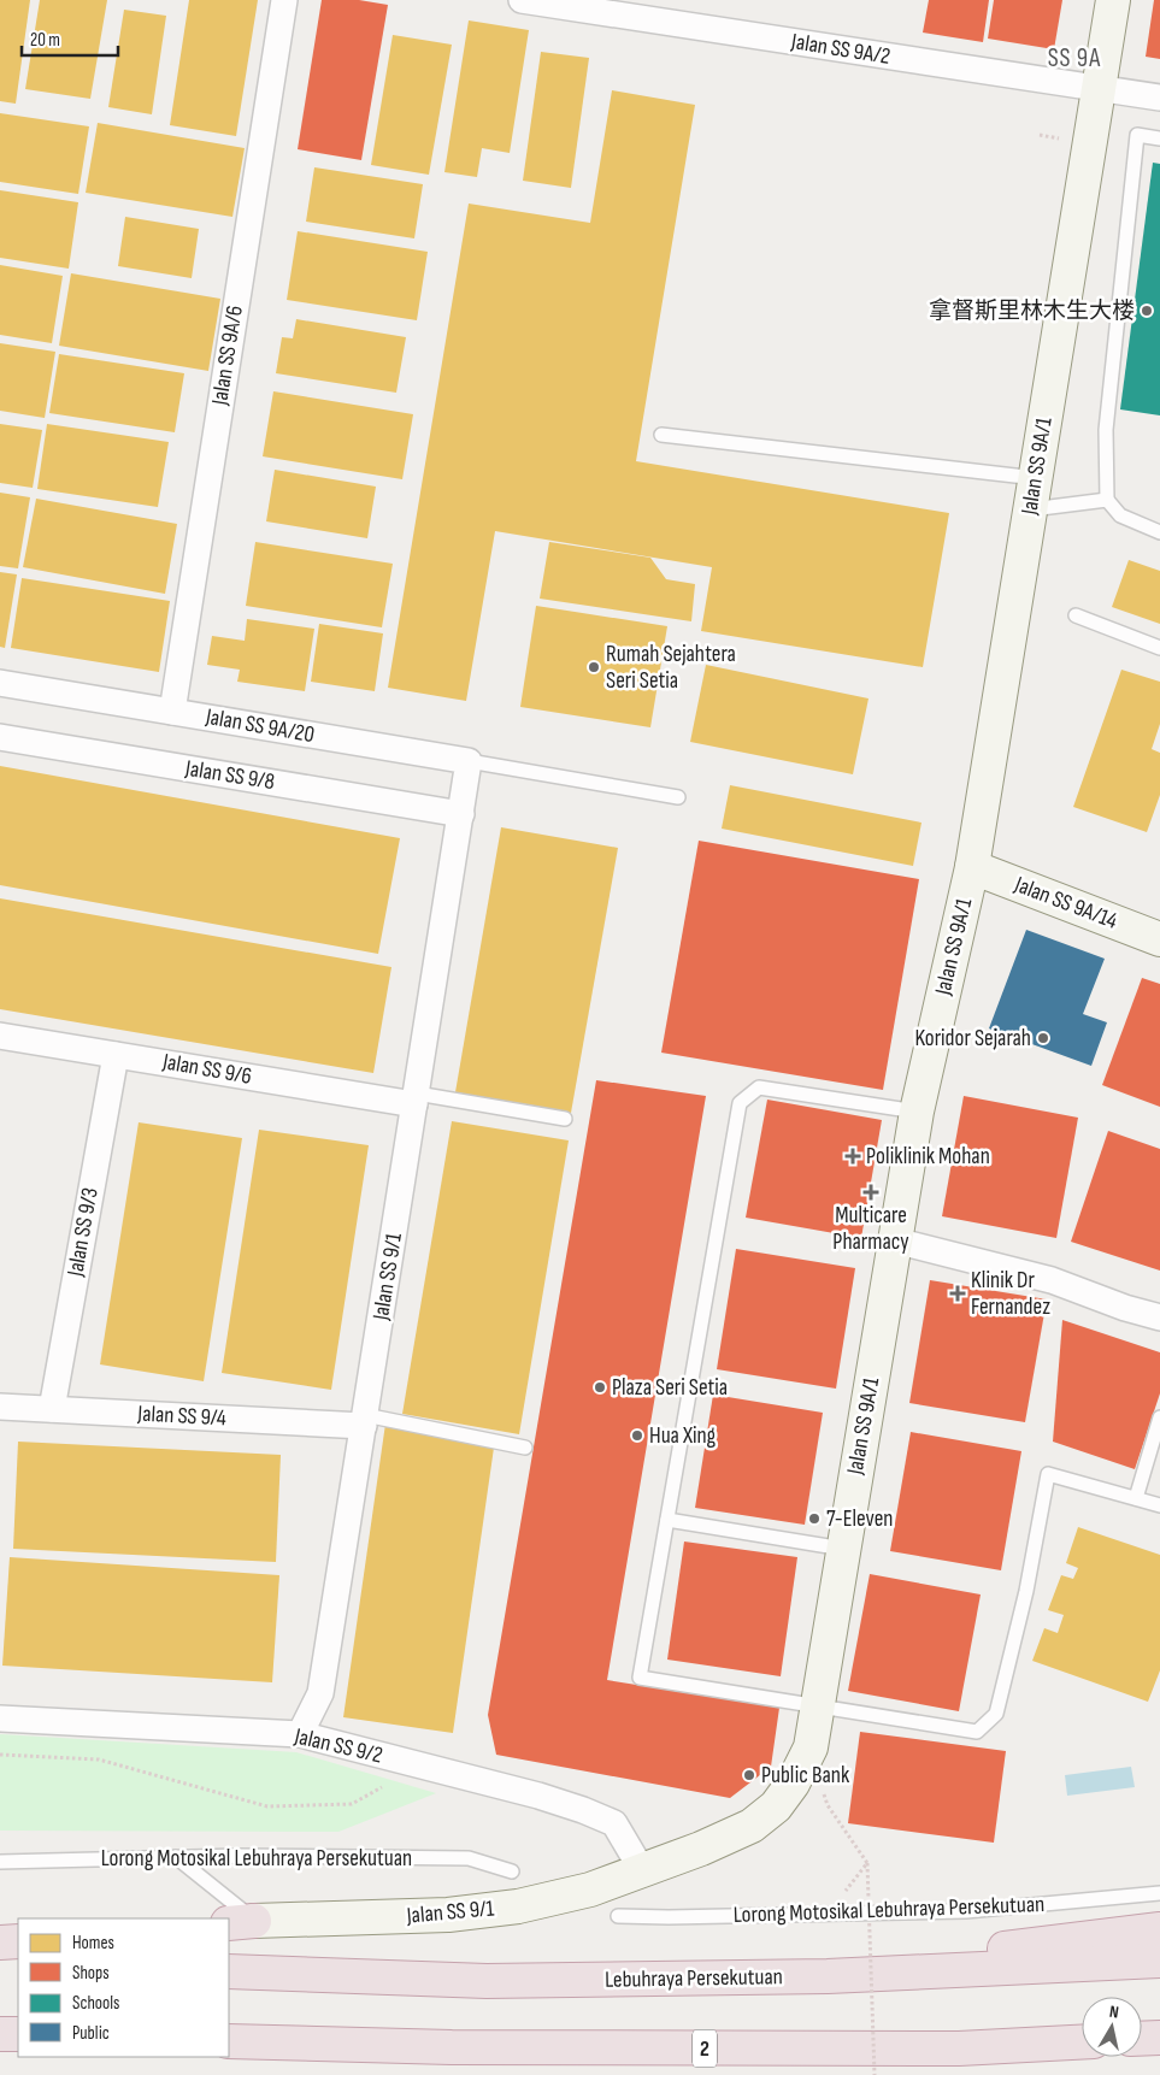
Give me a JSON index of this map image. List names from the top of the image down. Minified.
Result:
{"streets":{"highway":["Lebuhraya Persekutuan","2"],"street":["Jalan SS 9A/2","Jalan SS 9A/6","Jalan SS 9A/1","Jalan SS 9A/20","Jalan SS 9/8","Jalan SS 9A/14","Jalan SS 9/6","Jalan SS 9/3","Jalan SS 9/1","Jalan SS 9/4","Jalan SS 9/2"],"lane":["Lorong Motosikal Lebuhraya Persekutuan"]},"crossings":[["Jalan SS 9A/2","Jalan SS 9A/1"],["Jalan SS 9A/6","Jalan SS 9A/20"],["Jalan SS 9A/1","Jalan SS 9A/14"],["Jalan SS 9A/1","Jalan SS 9/1"],["Jalan SS 9A/1","Jalan SS 9/2"],["Jalan SS 9/8","Jalan SS 9/1"],["Jalan SS 9/6","Jalan SS 9/3"],["Jalan SS 9/6","Jalan SS 9/1"],["Jalan SS 9/3","Jalan SS 9/4"],["Jalan SS 9/1","Jalan SS 9/4"],["Jalan SS 9/1","Jalan SS 9/2"]],"districts":["SS 9A"],"places":{"other":["拿督斯里林木生大楼","Rumah Sejahtera Seri Setia","Koridor Sejarah","Plaza Seri Setia","Hua Xing","7-Eleven","Public Bank"],"health":["Poliklinik Mohan","Multicare Pharmacy","Klinik Dr Fernandez"]},"legend":["Homes","Shops","Schools","Public"],"scale_bar":"20 m","north":"top"}
